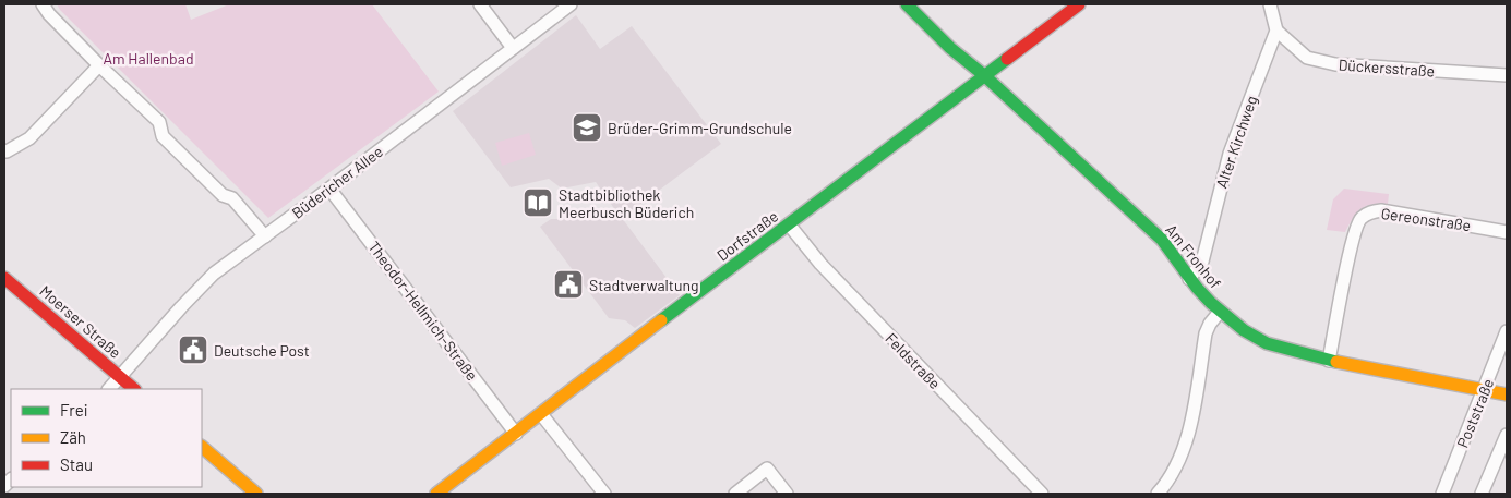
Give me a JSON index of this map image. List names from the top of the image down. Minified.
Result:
{"streets":{"main road":["Dorfstraße","Am Fronhof","Moerser Straße"],"street":["Dückersstraße","Alter Kirchweg","Büdericher Allee","Gereonstraße","Theodor-Hellmich-Straße","Feldstraße","Poststraße"]},"crossings":[["Dückersstraße","Alter Kirchweg"],["Alter Kirchweg","Am Fronhof"],["Büdericher Allee","Theodor-Hellmich-Straße"],["Büdericher Allee","Moerser Straße"],["Gereonstraße","Am Fronhof"],["Dorfstraße","Am Fronhof"],["Dorfstraße","Theodor-Hellmich-Straße"],["Dorfstraße","Feldstraße"],["Am Fronhof","Poststraße"]],"parks":["Am Hallenbad"],"places":{"school or university":["Brüder-Grimm-Grundschule"],"library":["Stadtbibliothek Meerbusch Büderich"],"public building":["Stadtverwaltung","Deutsche Post"]},"legend":["Frei","Zäh","Stau"]}
